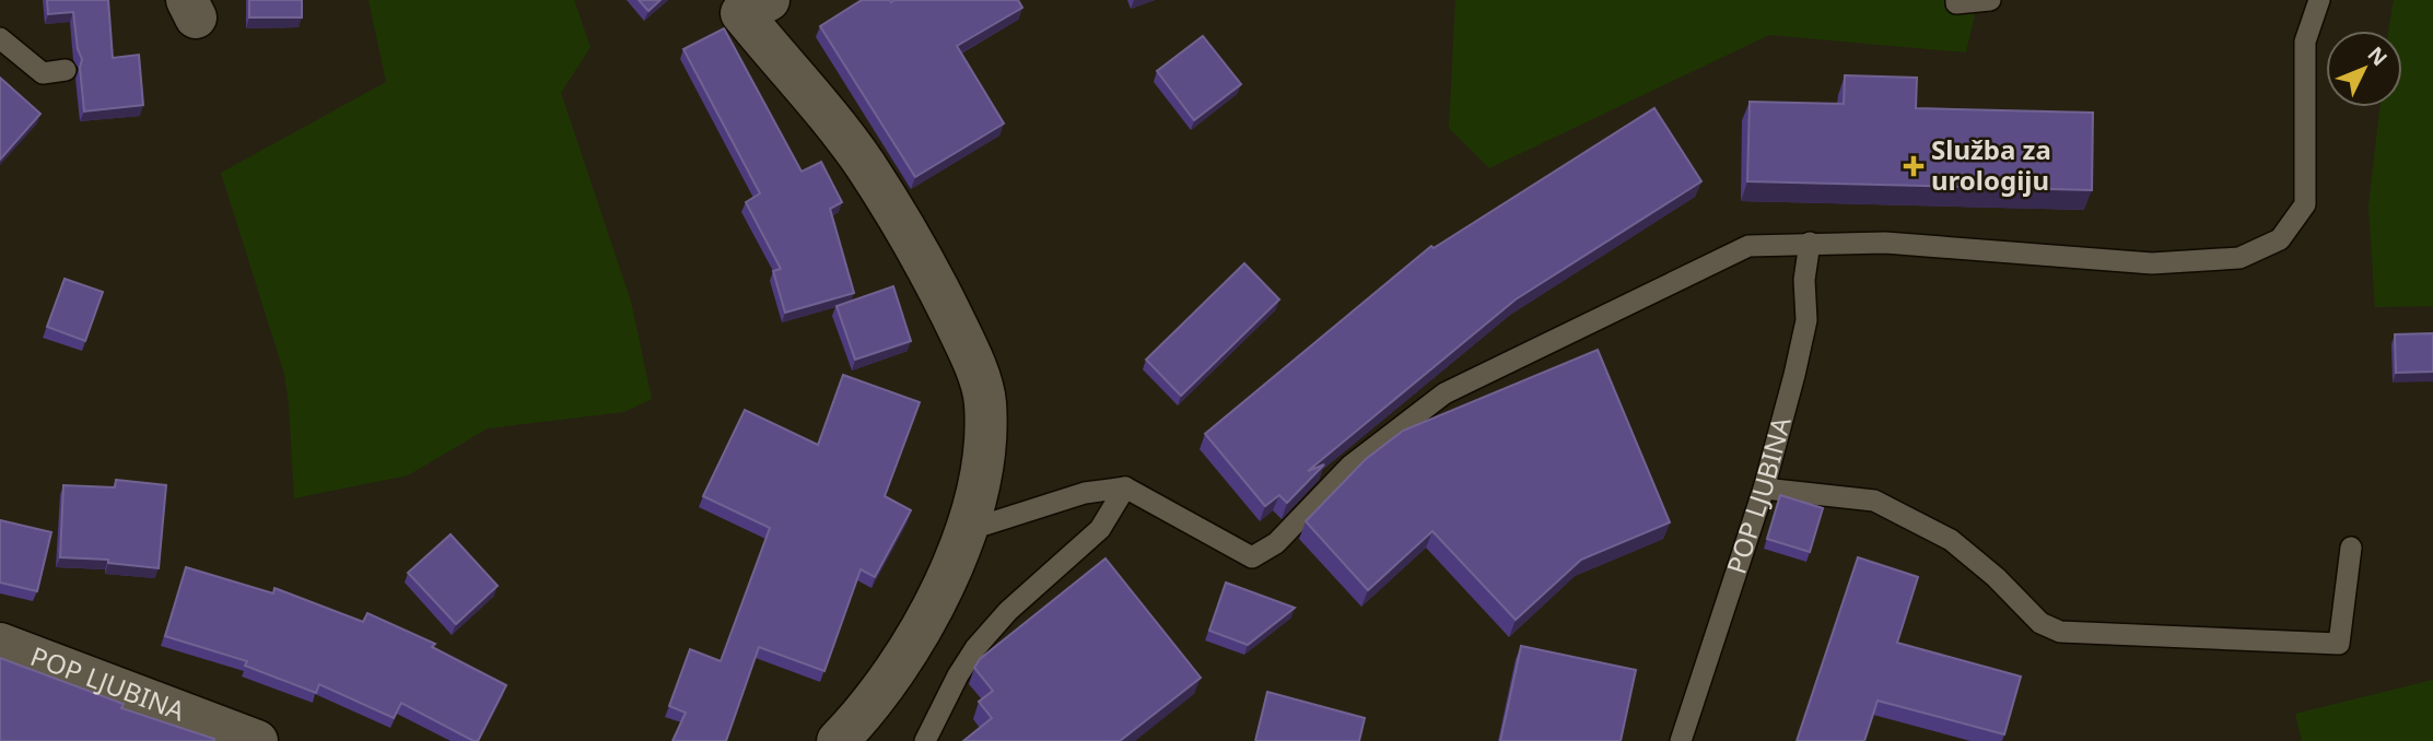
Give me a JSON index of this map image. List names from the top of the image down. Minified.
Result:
{"streets":{"street":["POP LJUBINA"]},"places":{"health":["Služba za urologiju"]},"north":"top right"}
